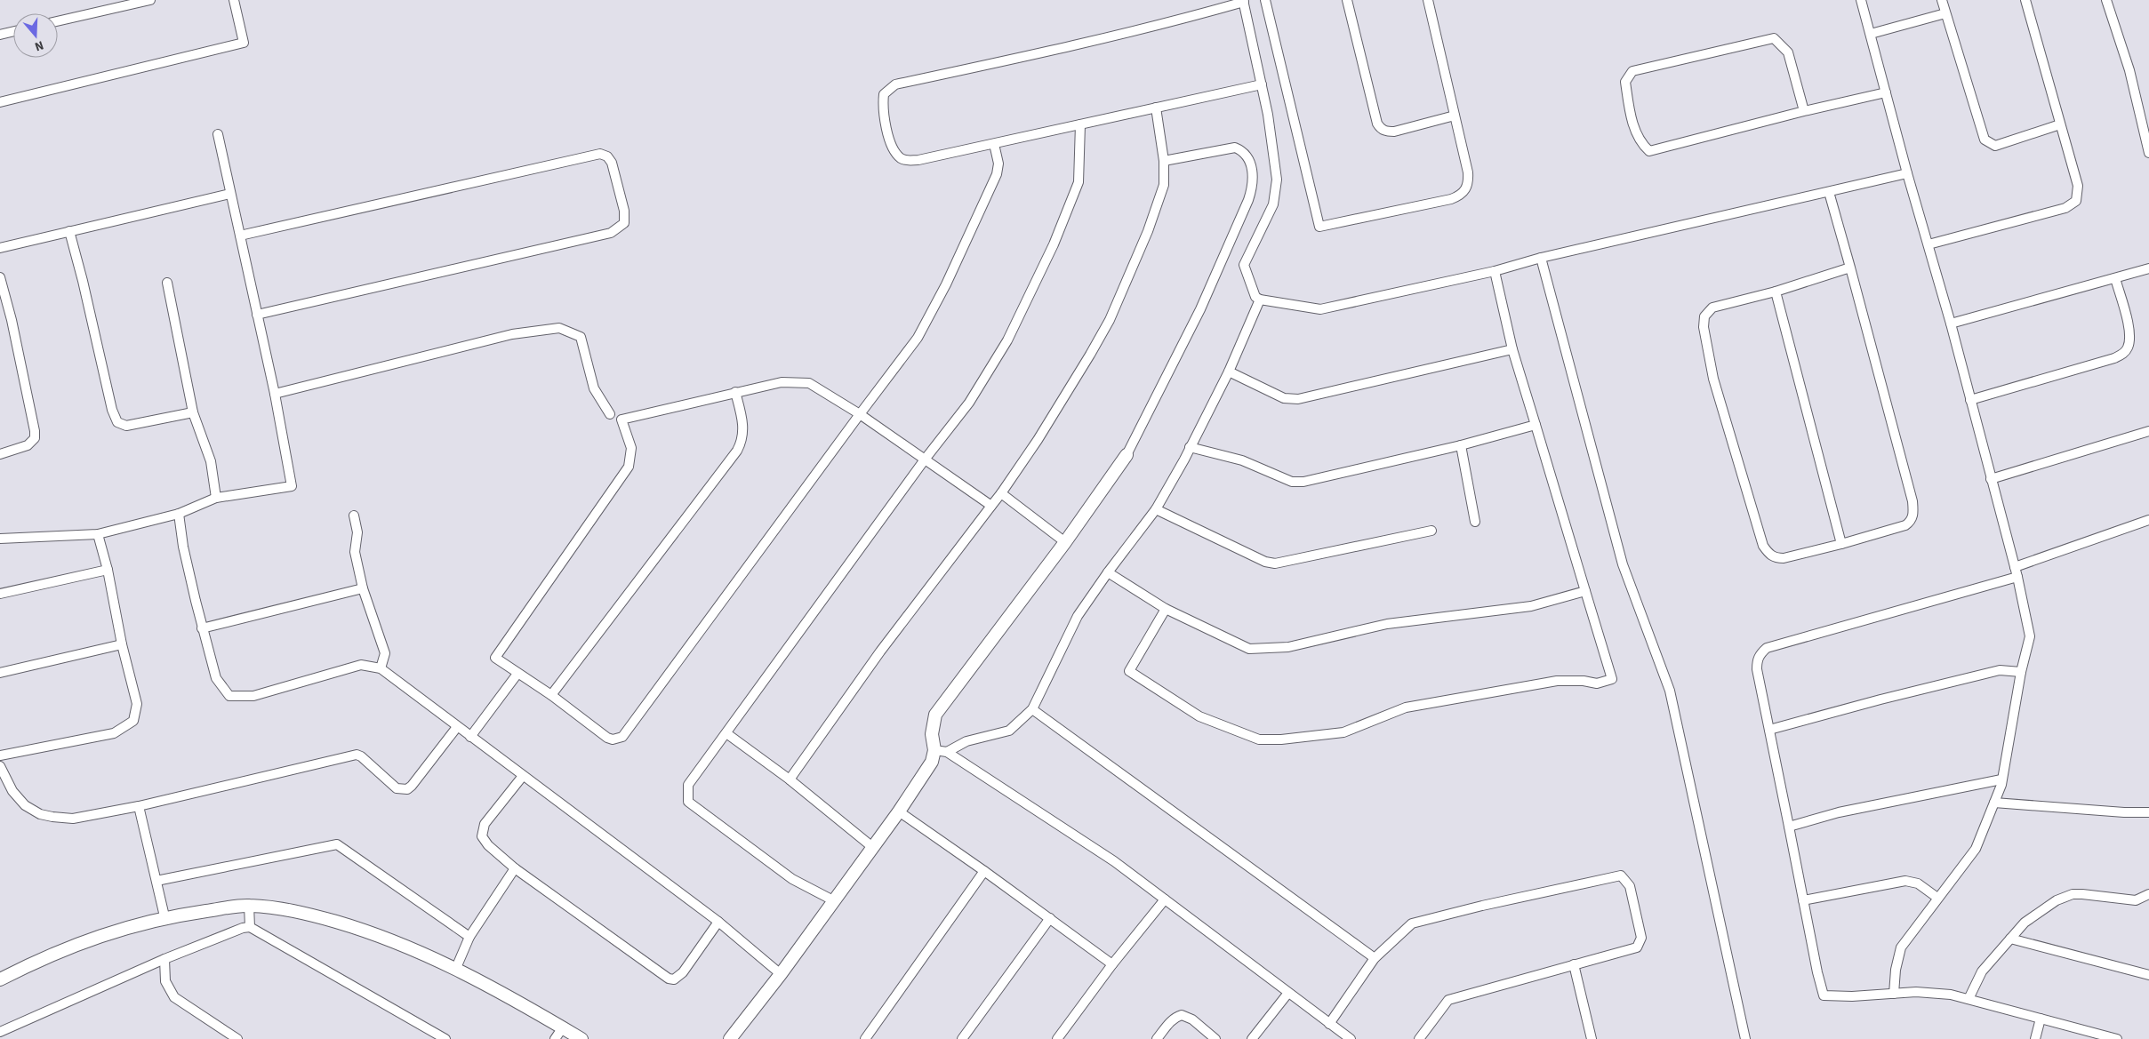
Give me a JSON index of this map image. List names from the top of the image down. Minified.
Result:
{"north":"bottom"}
